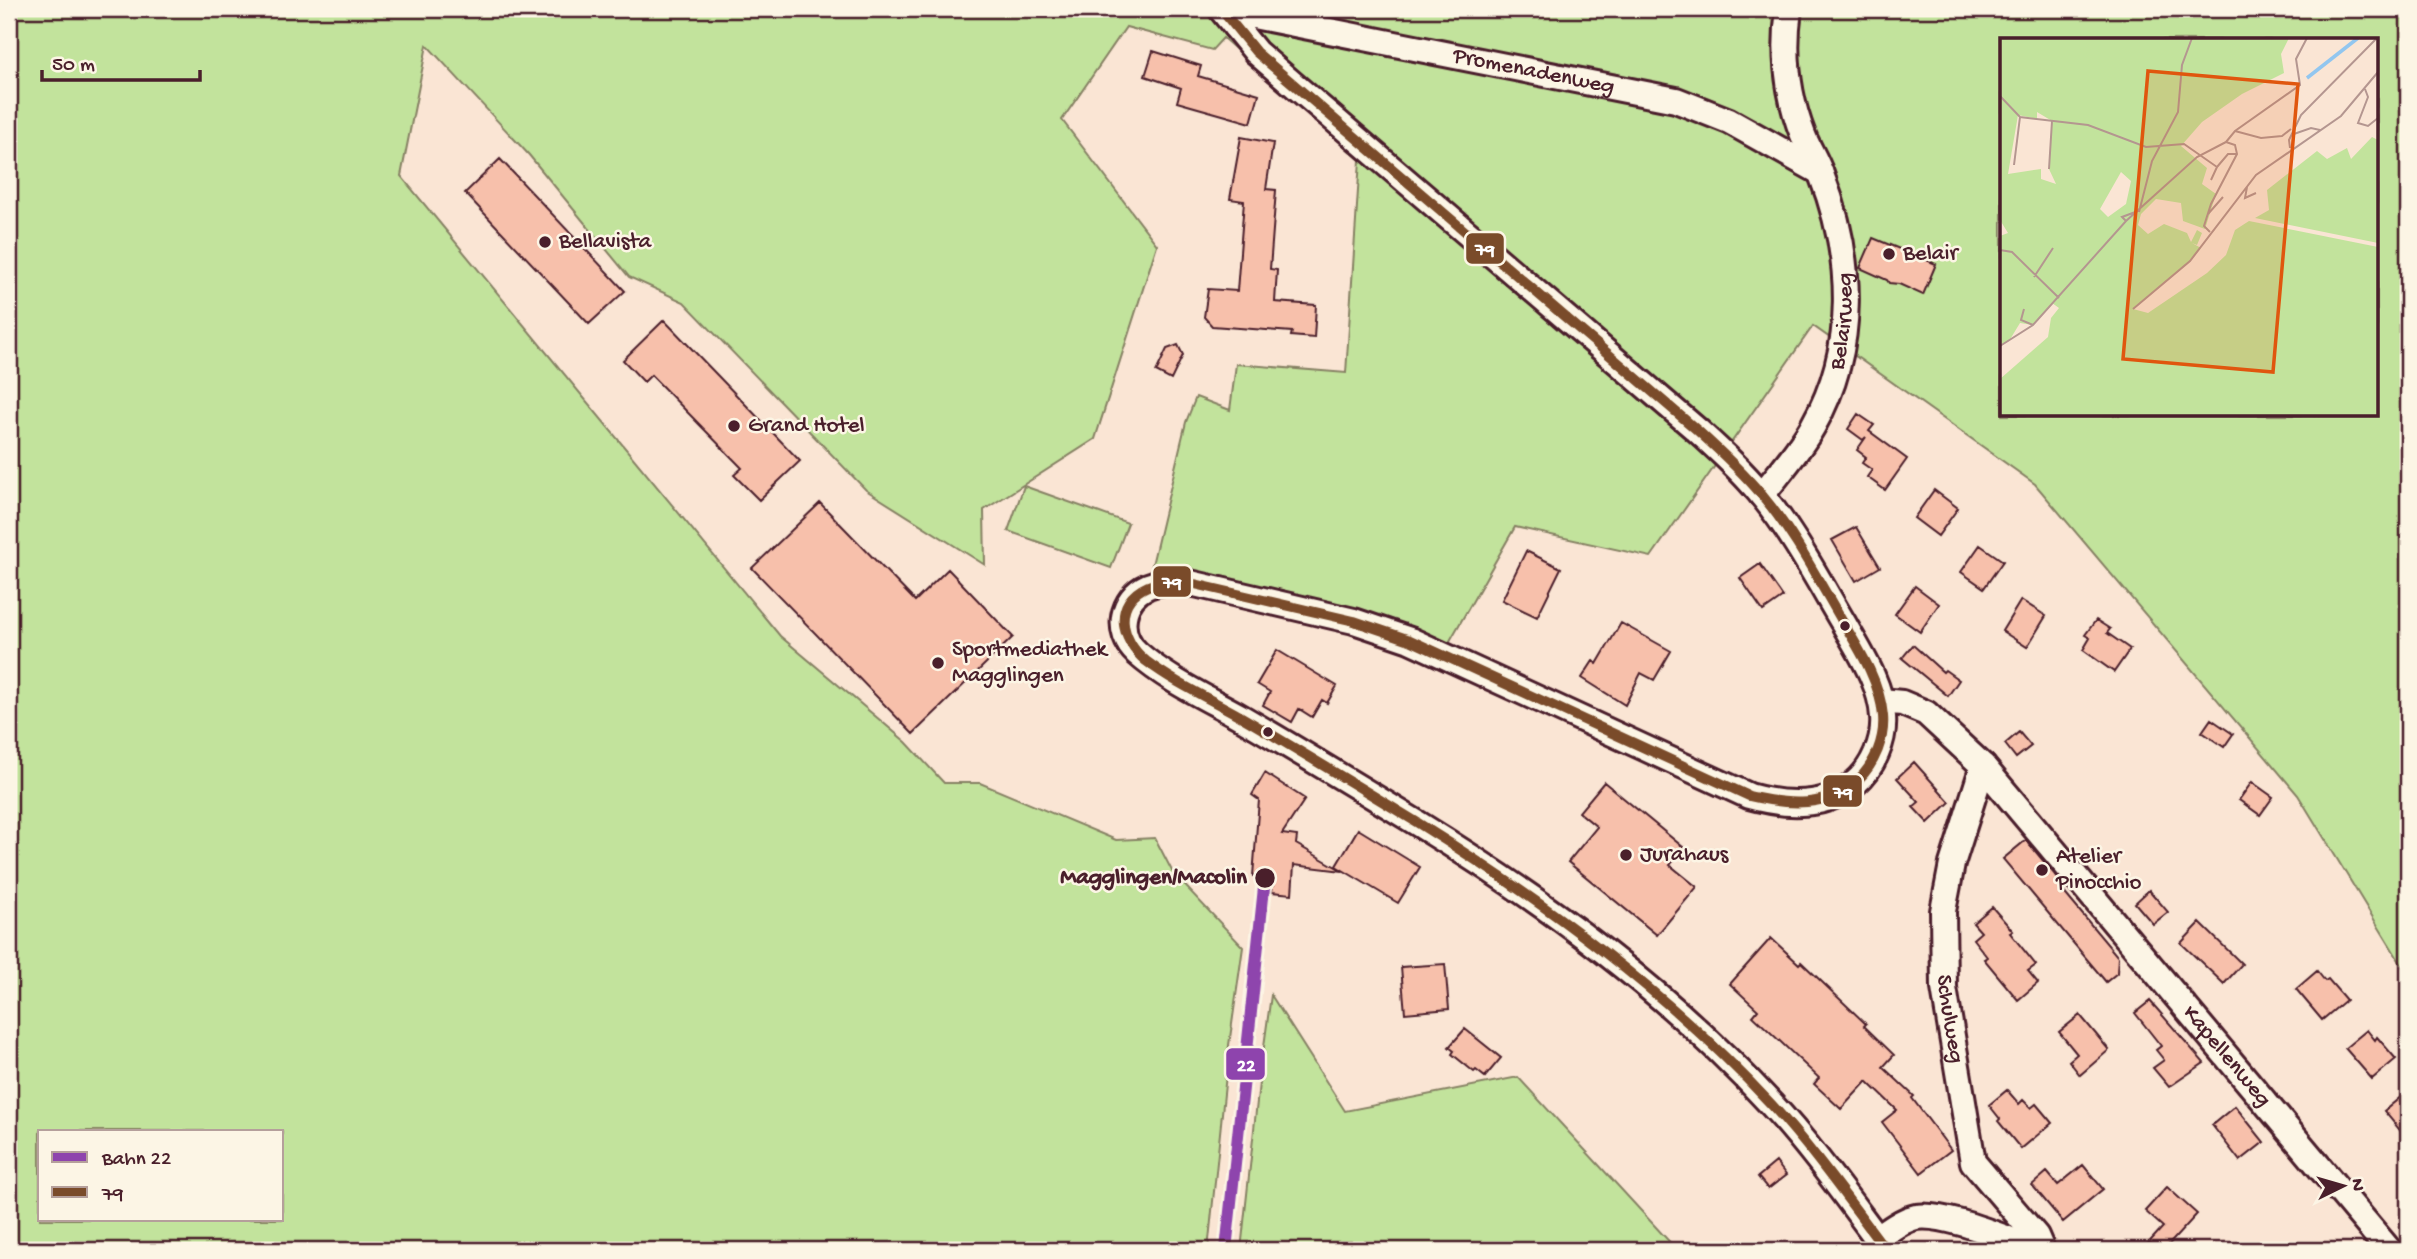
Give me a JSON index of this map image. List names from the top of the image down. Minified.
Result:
{"streets":{"street":["Promenadenweg","Belairweg","Schulweg","Kapellenweg"]},"crossings":[["Promenadenweg","Belairweg"],["Schulweg","Kapellenweg"]],"places":["Bellavista","Belair","Grand Hotel","Sportmediathek Magglingen","Jurahaus","Atelier Pinocchio","Magglingen/Macolin"],"lines":["transit line 79","rail line 22"],"legend":["Bahn 22","79"],"scale_bar":"50 m","north":"right"}
